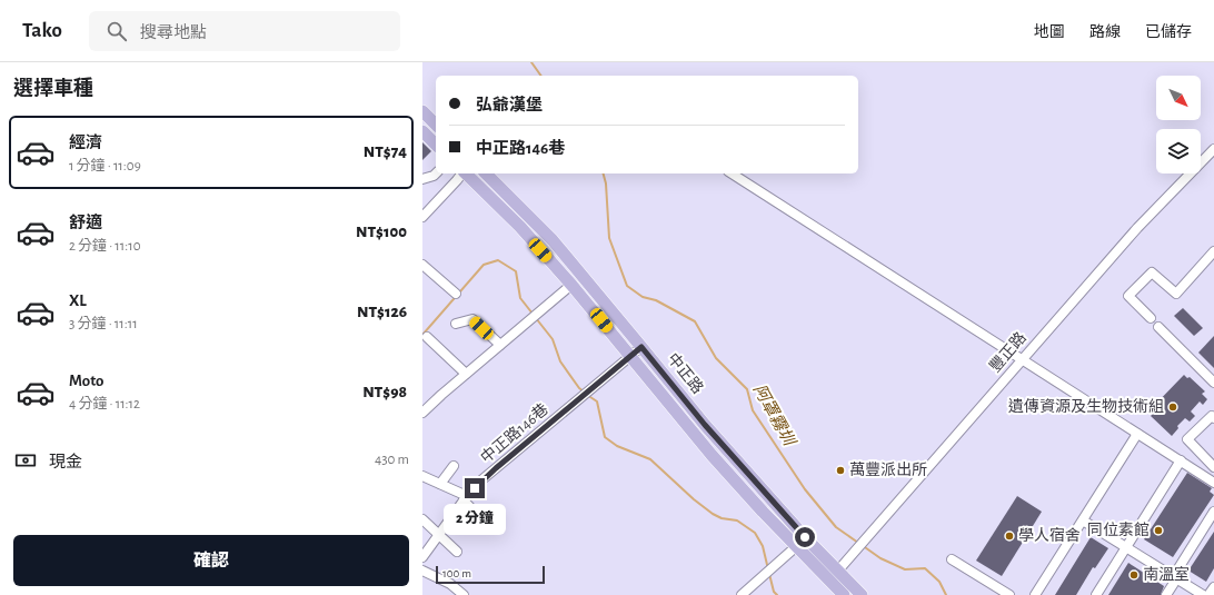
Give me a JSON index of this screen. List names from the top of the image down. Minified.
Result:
{"streets":{"main road":["中正路"],"street":["豐正路","中正路146巷"]},"crossings":[["豐正路","中正路"],["中正路","中正路146巷"]],"water":["阿罩霧圳"],"places":["遺傳資源及生物技術組","萬豐派出所","同位素館","學人宿舍","南溫室"],"scale_bar":"100 m","north":"bottom right","page":{"header":"Tako","search":"搜尋地點","nav":["地圖","路線","已儲存"],"heading":"選擇車種","banner":["弘爺漢堡","中正路146巷"],"list":[{"name":"經濟","note":"1 分鐘 · 11:09","value":"NT$74"},{"name":"舒適","note":"2 分鐘 · 11:10","value":"NT$100"},{"name":"XL","note":"3 分鐘 · 11:11","value":"NT$126"},{"name":"Moto","note":"4 分鐘 · 11:12","value":"NT$98"}],"pay":["現金","430 m"],"bubble":"2 分鐘","buttons":"確認","scale":"100 m"}}
